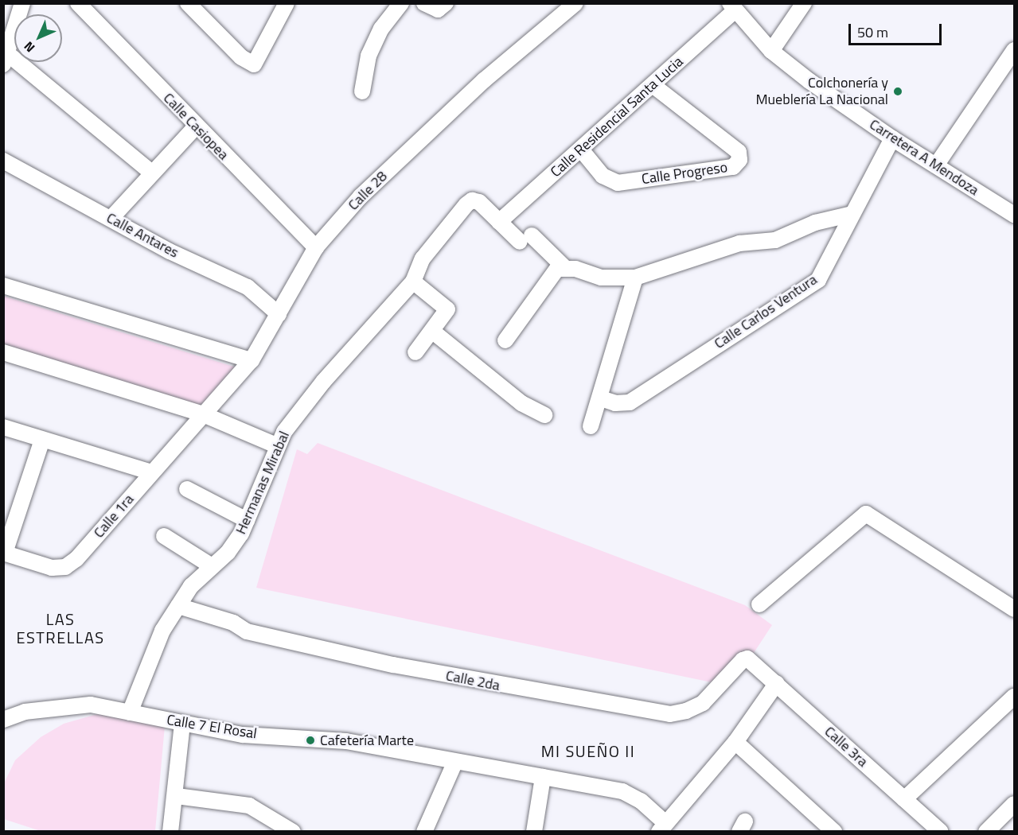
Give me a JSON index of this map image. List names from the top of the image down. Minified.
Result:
{"streets":{"street":["Calle Residencial Santa Lucia","Calle Casiopea","Carretera A Mendoza","Calle Progreso","Calle 28","Calle Antares","Calle Carlos Ventura","Hermanas Mirabal","Calle 1ra","Calle 2da","Calle 7 El Rosal","Calle 3ra"]},"crossings":[["Calle Residencial Santa Lucia","Carretera A Mendoza"],["Calle Residencial Santa Lucia","Calle Progreso"],["Calle Residencial Santa Lucia","Hermanas Mirabal"],["Calle Casiopea","Calle 28"],["Carretera A Mendoza","Calle Carlos Ventura"],["Calle 28","Calle Antares"],["Calle 28","Calle 1ra"],["Hermanas Mirabal","Calle 2da"],["Hermanas Mirabal","Calle 7 El Rosal"],["Calle 2da","Calle 3ra"]],"districts":["LAS ESTRELLAS","MI SUEÑO II"],"places":["Colchonería y Mueblería La Nacional","Cafetería Marte"],"scale_bar":"50 m","north":"bottom left"}
